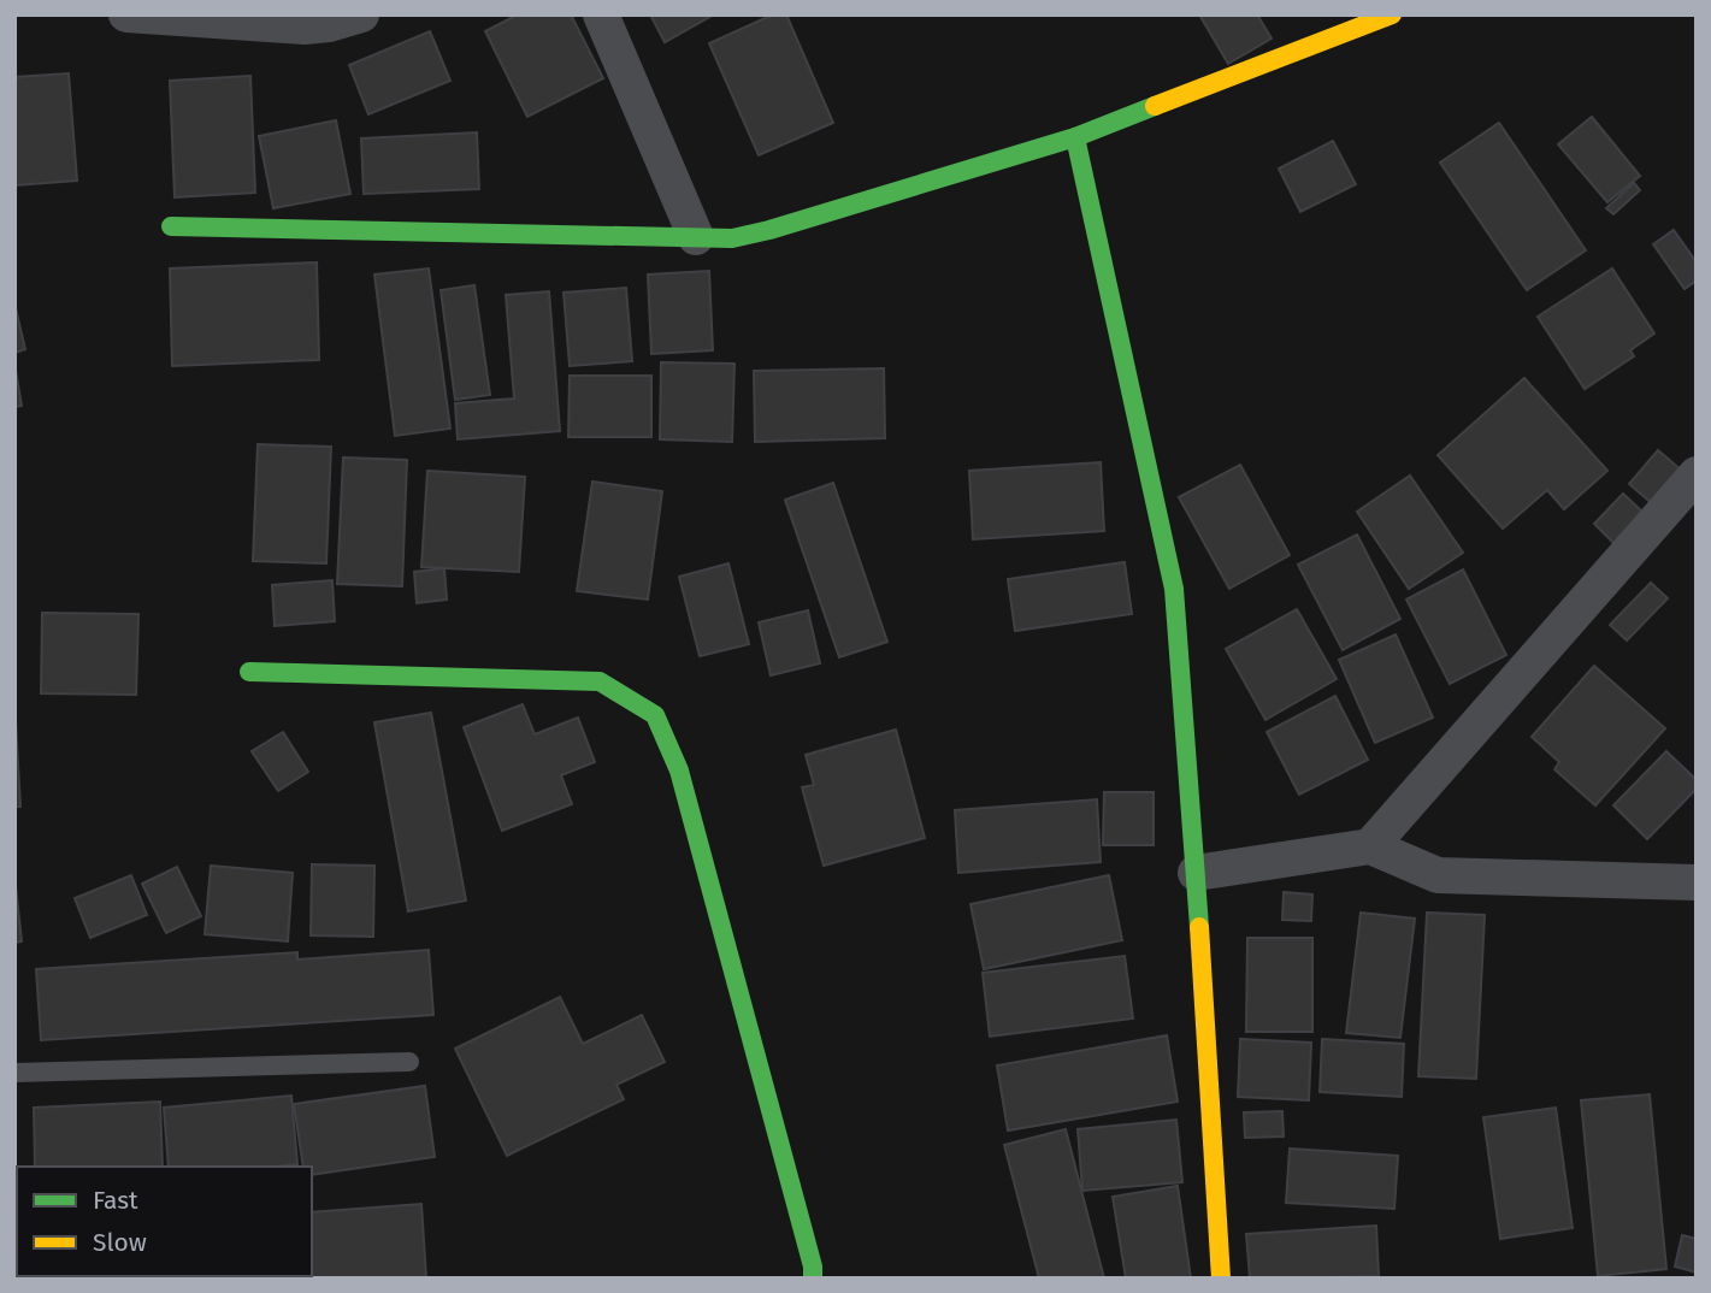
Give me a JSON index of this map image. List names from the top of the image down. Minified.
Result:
{"legend":["Fast","Slow"]}
